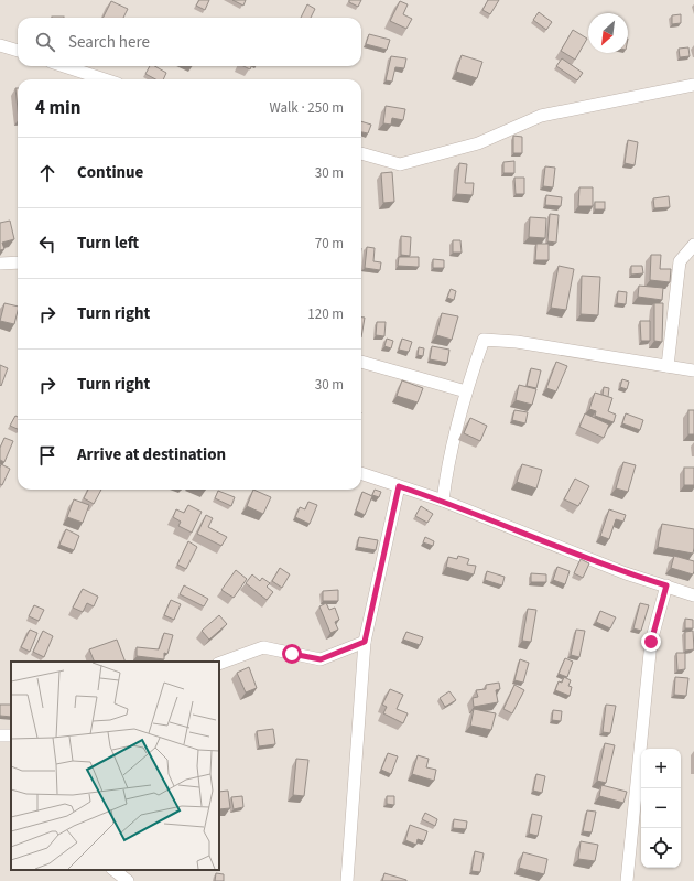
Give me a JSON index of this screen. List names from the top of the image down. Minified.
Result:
{"north":"bottom left","page":{"search":"Search here","heading":["4 min","Walk · 250 m"],"list":[["Continue","30 m"],["Turn left","70 m"],["Turn right","120 m"],["Turn right","30 m"],"Arrive at destination"],"map_buttons":["+","−"]}}
